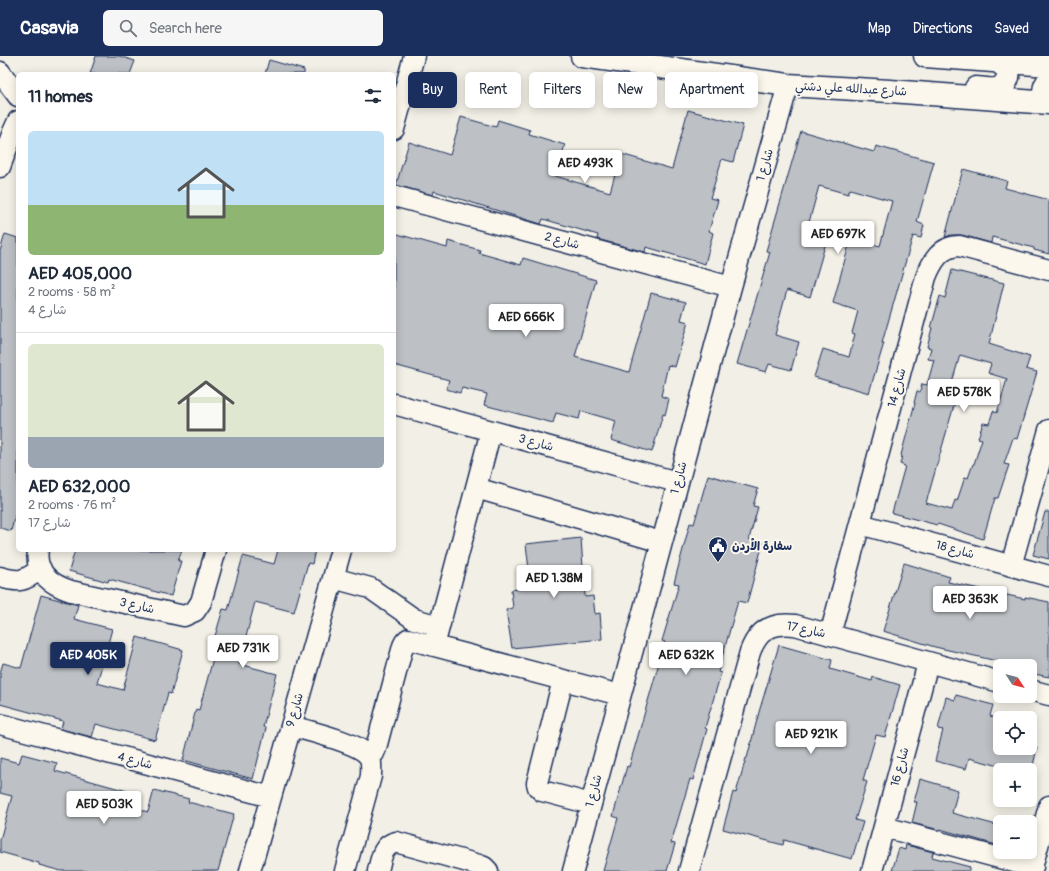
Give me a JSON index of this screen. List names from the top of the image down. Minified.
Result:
{"streets":{"main road":["شارع عبدالله علي دشتي"],"street":["شارع 1","شارع 2","شارع 14","شارع 3","شارع 18","شارع 17","شارع 9","شارع 4","شارع 16"]},"crossings":[["شارع عبدالله علي دشتي","شارع 1"],["شارع 1","شارع 2"],["شارع 1","شارع 3"],["شارع 14","شارع 18"],["شارع 14","شارع 17"],["شارع 17","شارع 16"],["شارع 9","شارع 4"]],"places":{"public building":["سفارة الأردن"]},"north":"bottom right","page":{"header":"Casavia","search":"Search here","nav":["Map","Directions","Saved"],"chip":["Buy","Rent","Filters","New","Apartment"],"heading":"11 homes","list":[{"name":"AED 405,000","note":"2 rooms · 58 m² · شارع 4"},{"name":"AED 632,000","note":"2 rooms · 76 m² · شارع 17"}],"price":["AED 493K","AED 697K","AED 666K","AED 578K","AED 1.38M","AED 363K","AED 731K","AED 405K","AED 632K","AED 921K","AED 503K"],"map_buttons":["+","−"]}}
